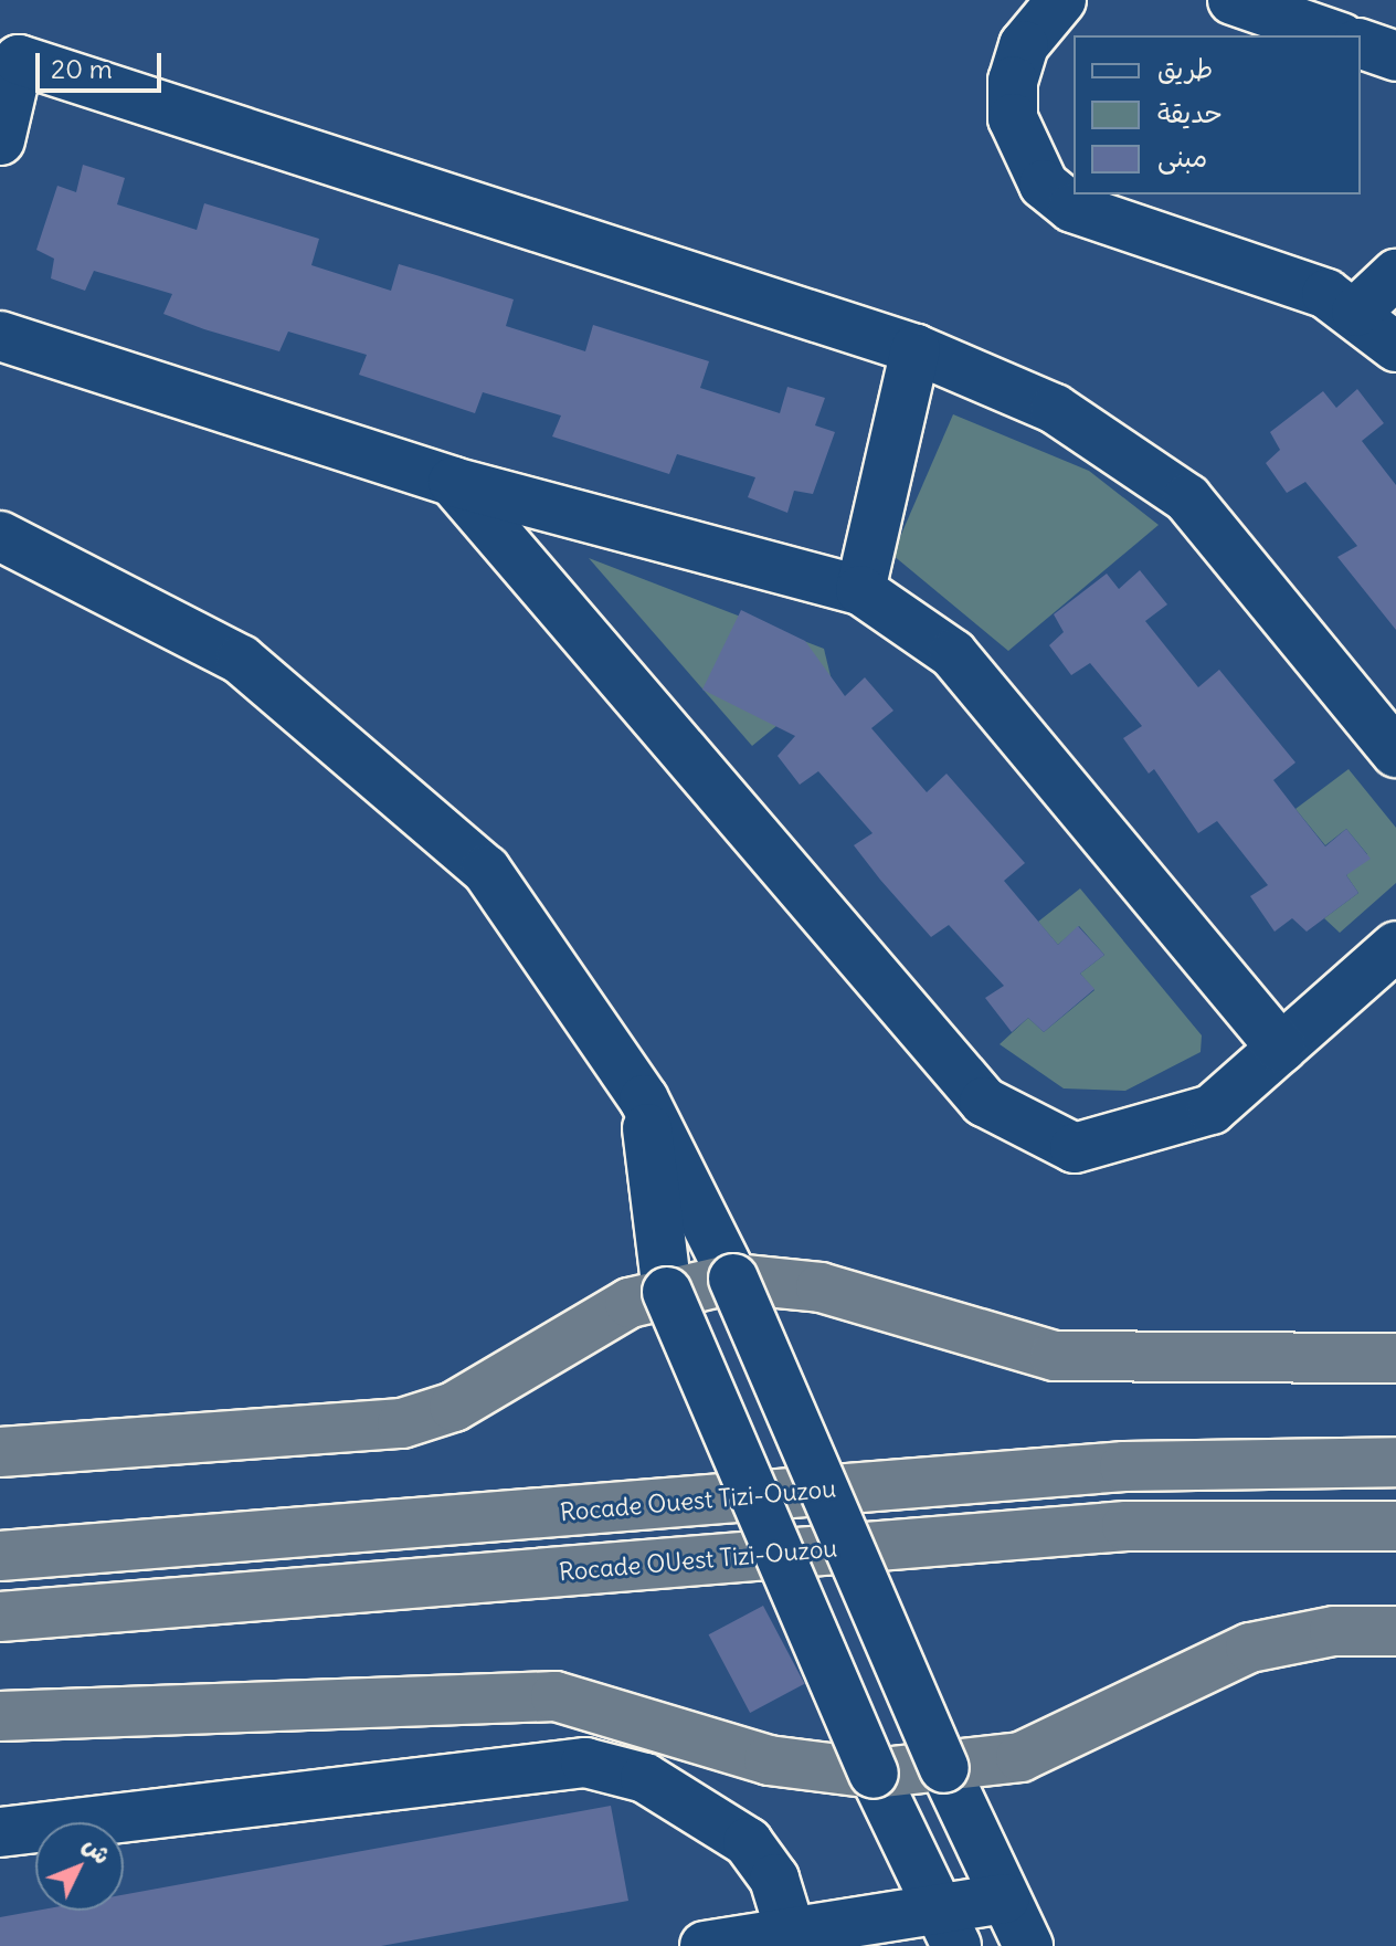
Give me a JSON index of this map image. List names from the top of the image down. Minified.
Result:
{"streets":{"highway":["Rocade Ouest Tizi-Ouzou","Rocade OUest Tizi-Ouzou"]},"legend":["طريق","حديقة","مبنى"],"scale_bar":"20 m","north":"top right"}
